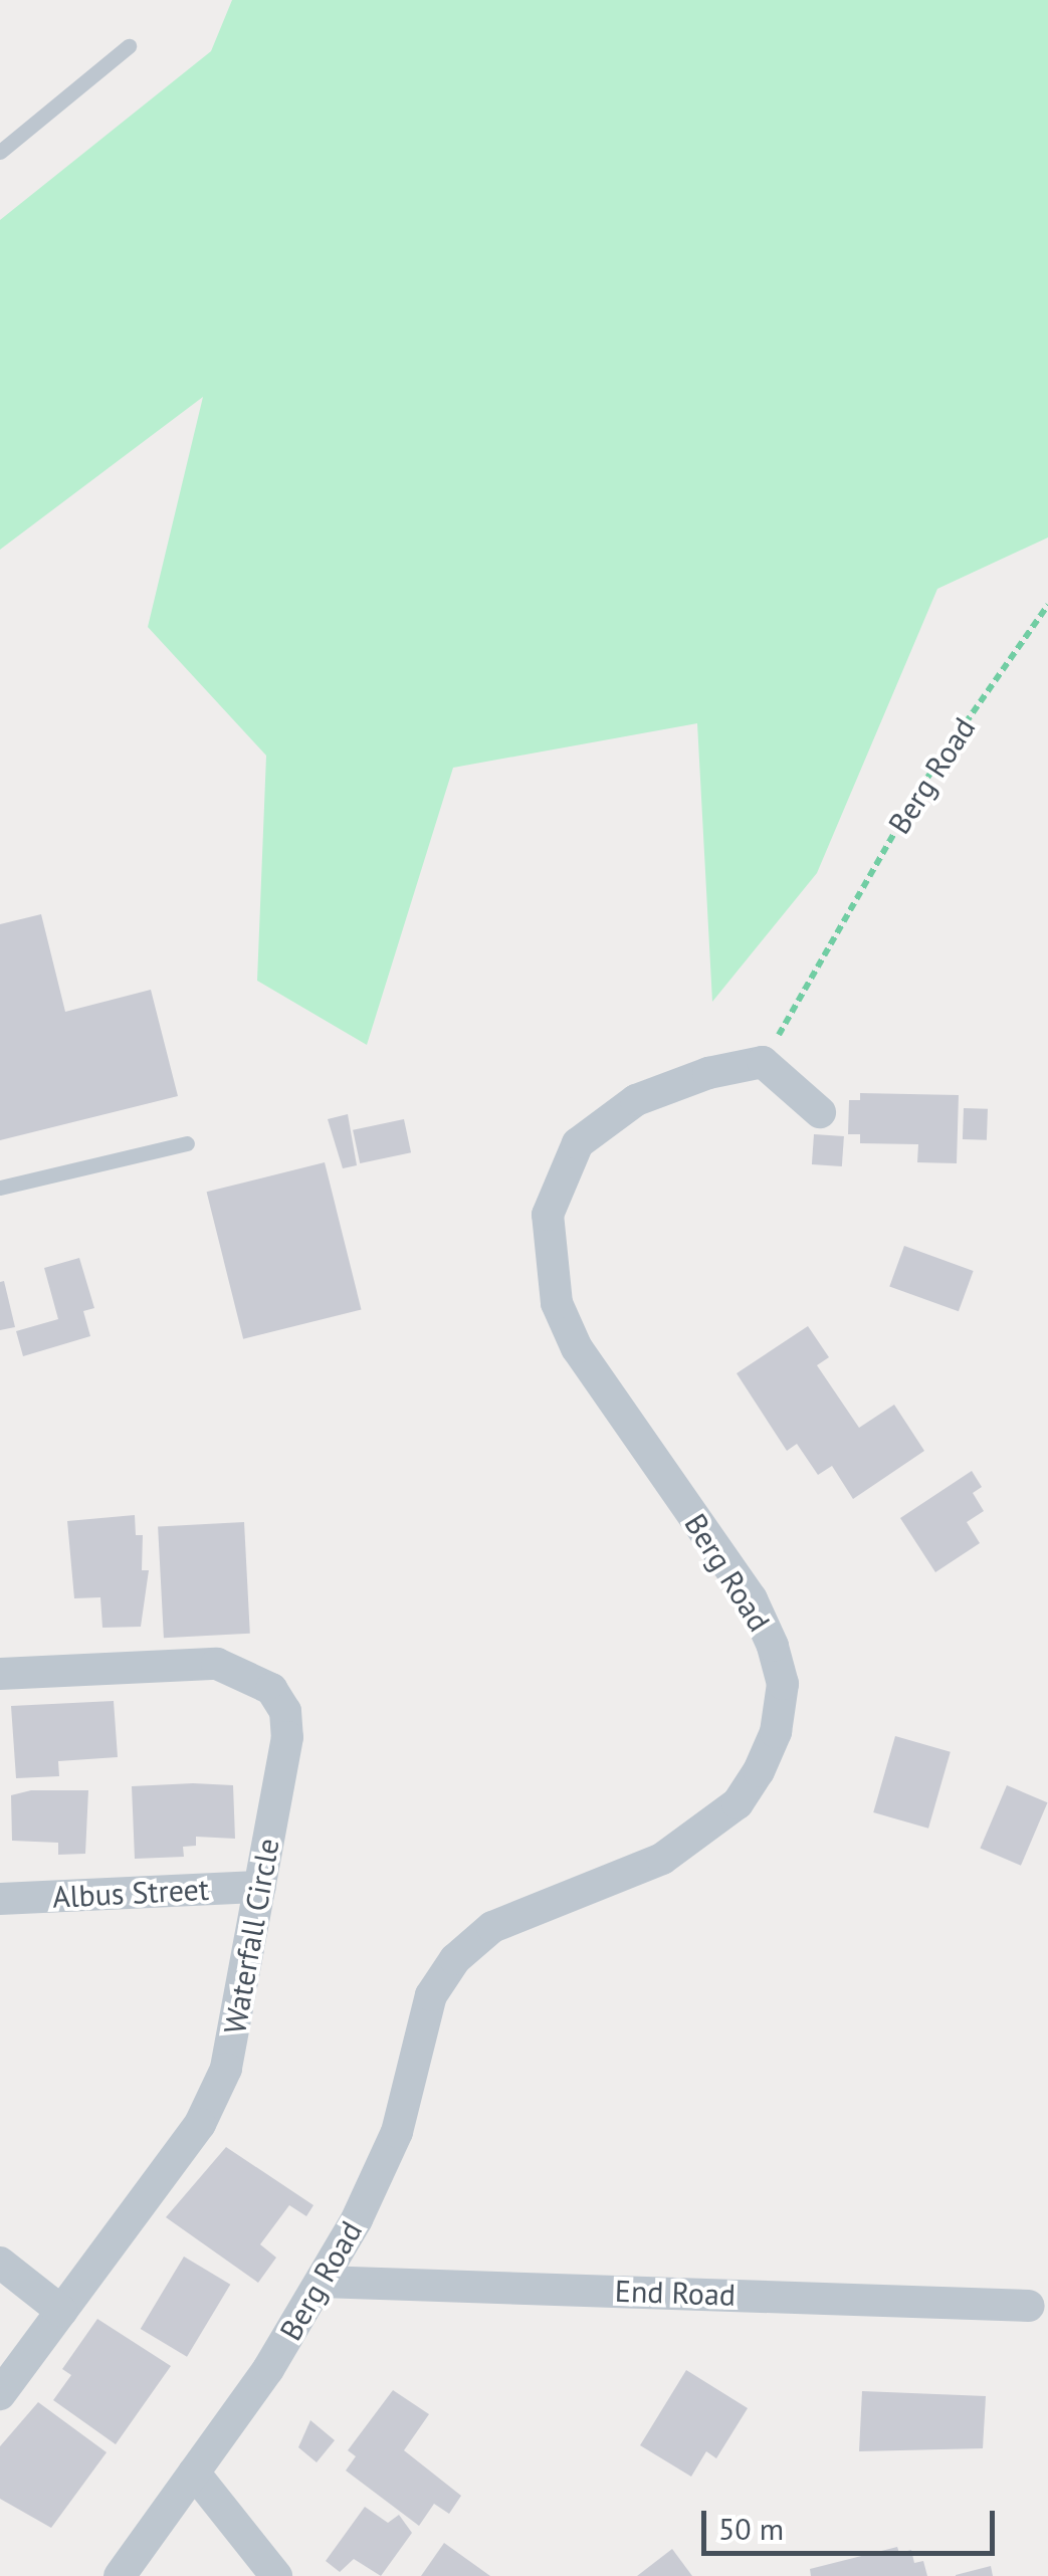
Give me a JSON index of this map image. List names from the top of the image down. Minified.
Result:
{"streets":{"street":["Berg Road","Albus Street","Waterfall Circle","End Road"]},"crossings":[["Berg Road","End Road"],["Albus Street","Waterfall Circle"]],"scale_bar":"50 m"}
